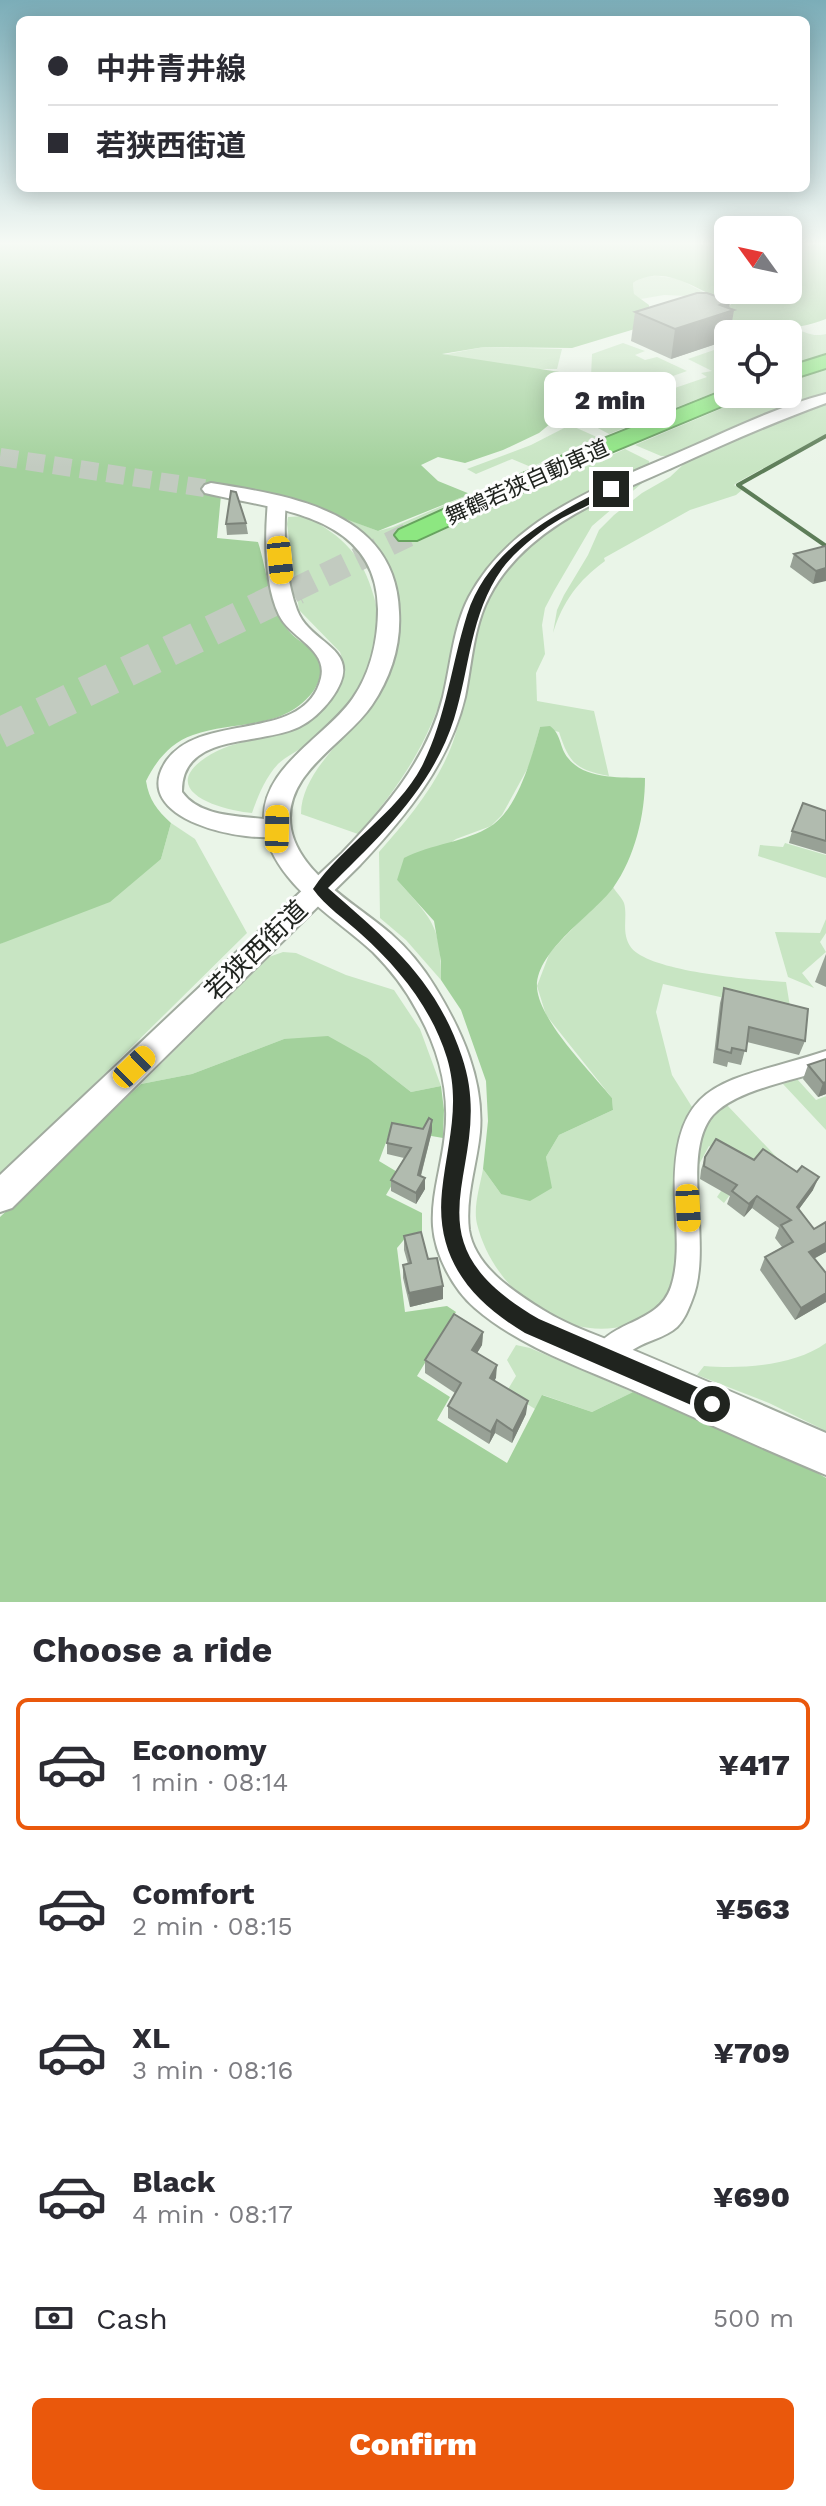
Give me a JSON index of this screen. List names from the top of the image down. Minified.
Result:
{"streets":{"highway":["舞鶴若狭自動車道"],"street":["若狭西街道"]},"north":"top left","page":{"banner":["中井青井線","若狭西街道"],"bubble":"2 min","heading":"Choose a ride","list":[{"name":"Economy","note":"1 min · 08:14","value":"¥417"},{"name":"Comfort","note":"2 min · 08:15","value":"¥563"},{"name":"XL","note":"3 min · 08:16","value":"¥709"},{"name":"Black","note":"4 min · 08:17","value":"¥690"}],"pay":["Cash","500 m"],"buttons":"Confirm"}}
